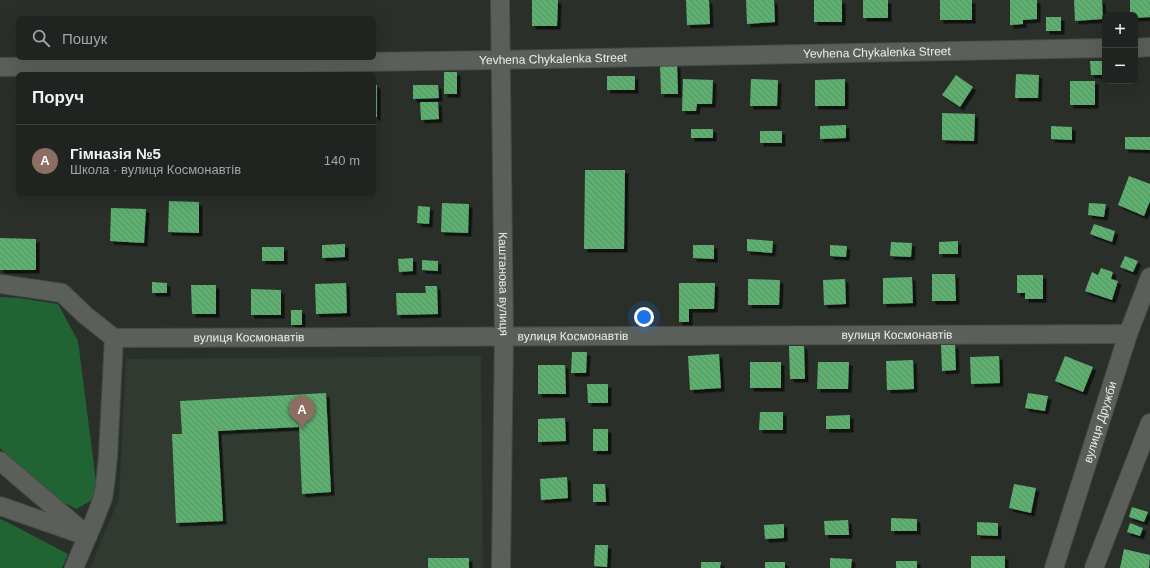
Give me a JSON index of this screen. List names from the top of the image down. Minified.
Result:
{"streets":{"street":["Yevhena Chykalenka Street","Каштанова вулиця","вулиця Космонавтів","вулиця Дружби"]},"crossings":[["Yevhena Chykalenka Street","Каштанова вулиця"],["Каштанова вулиця","вулиця Космонавтів"],["вулиця Космонавтів","вулиця Дружби"]],"page":{"map_buttons":["+","−"],"search":"Пошук","heading":"Поруч","list":[{"mark":"A","name":"Гімназія №5","note":"Школа · вулиця Космонавтів","value":"140 m"}],"pins":"A"}}
